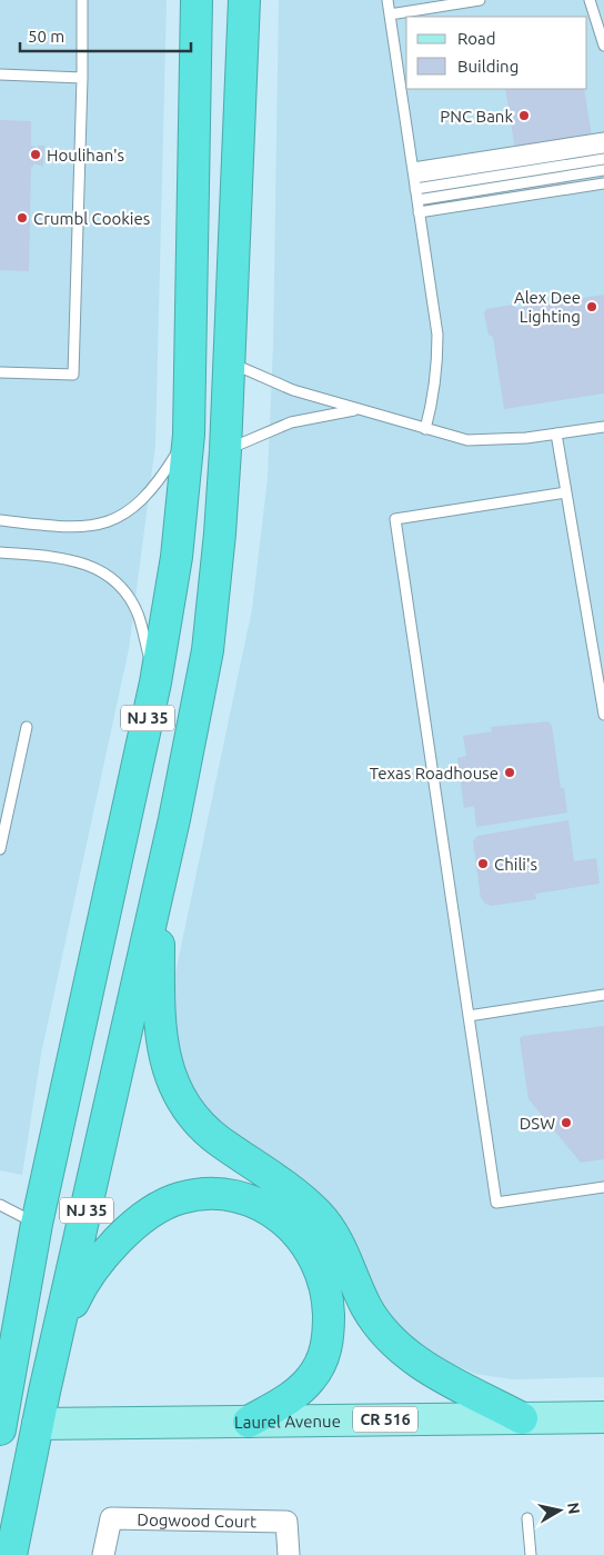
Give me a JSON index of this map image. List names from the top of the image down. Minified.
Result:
{"streets":{"highway":["NJ 35"],"main road":["CR 516","Laurel Avenue"],"street":["Dogwood Court"]},"crossings":[["NJ 35","Laurel Avenue"]],"places":["PNC Bank","Houlihan's","Crumbl Cookies","Alex Dee Lighting","Texas Roadhouse","Chili's","DSW"],"legend":["Road","Building"],"scale_bar":"50 m","north":"right"}
